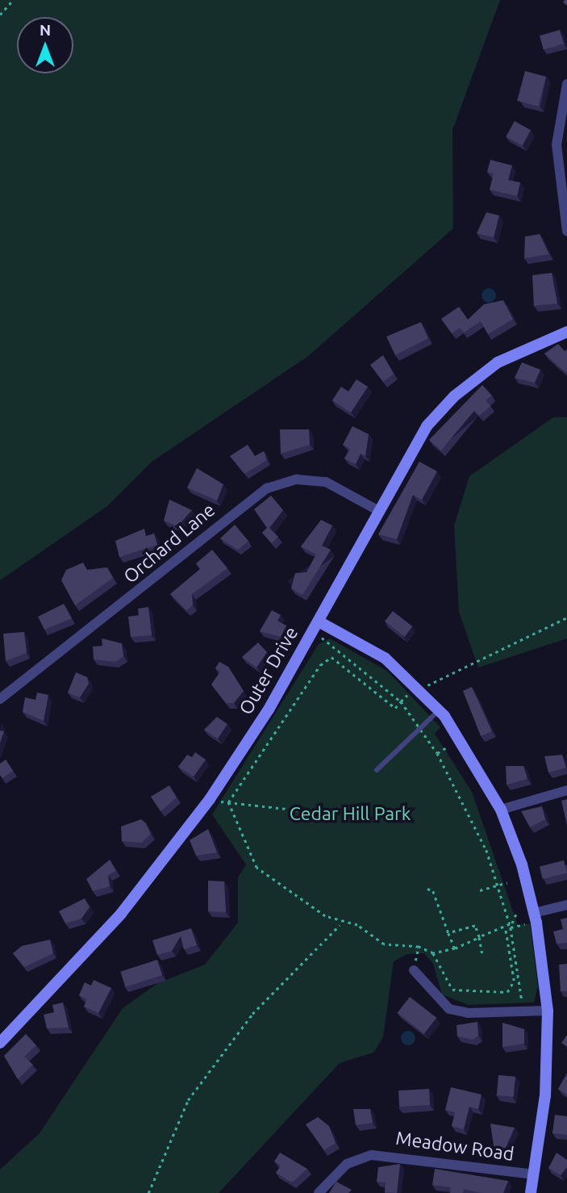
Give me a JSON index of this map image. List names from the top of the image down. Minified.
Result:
{"streets":{"street":["Orchard Lane","Outer Drive","Meadow Road"]},"crossings":[["Orchard Lane","Outer Drive"]],"parks":["Cedar Hill Park"],"north":"top"}
